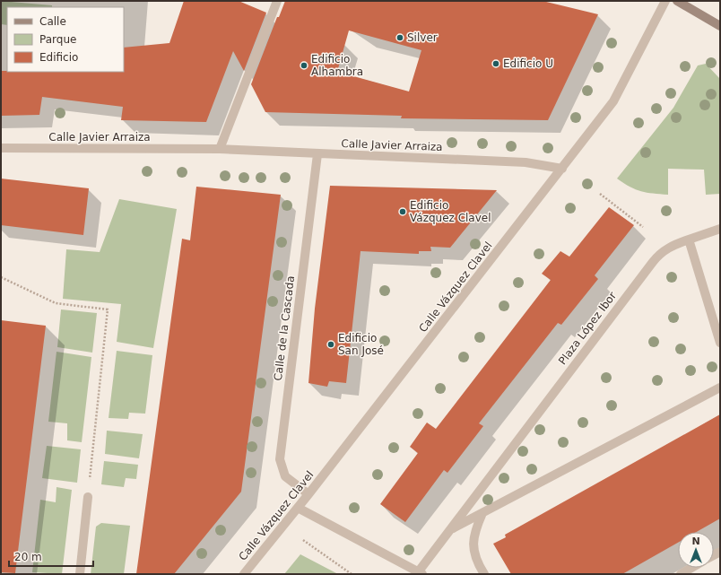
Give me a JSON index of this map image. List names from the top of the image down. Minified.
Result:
{"streets":{"street":["Calle Javier Arraiza","Calle Vázquez Clavel","Calle de la Cascada","Plaza López Ibor"]},"crossings":[["Calle Javier Arraiza","Calle Vázquez Clavel"],["Calle Javier Arraiza","Calle de la Cascada"],["Calle Vázquez Clavel","Calle de la Cascada"]],"places":["Silver","Edificio U","Edificio Alhambra","Edificio Vázquez Clavel","Edificio San José"],"legend":["Calle","Parque","Edificio"],"scale_bar":"20 m","north":"top"}
